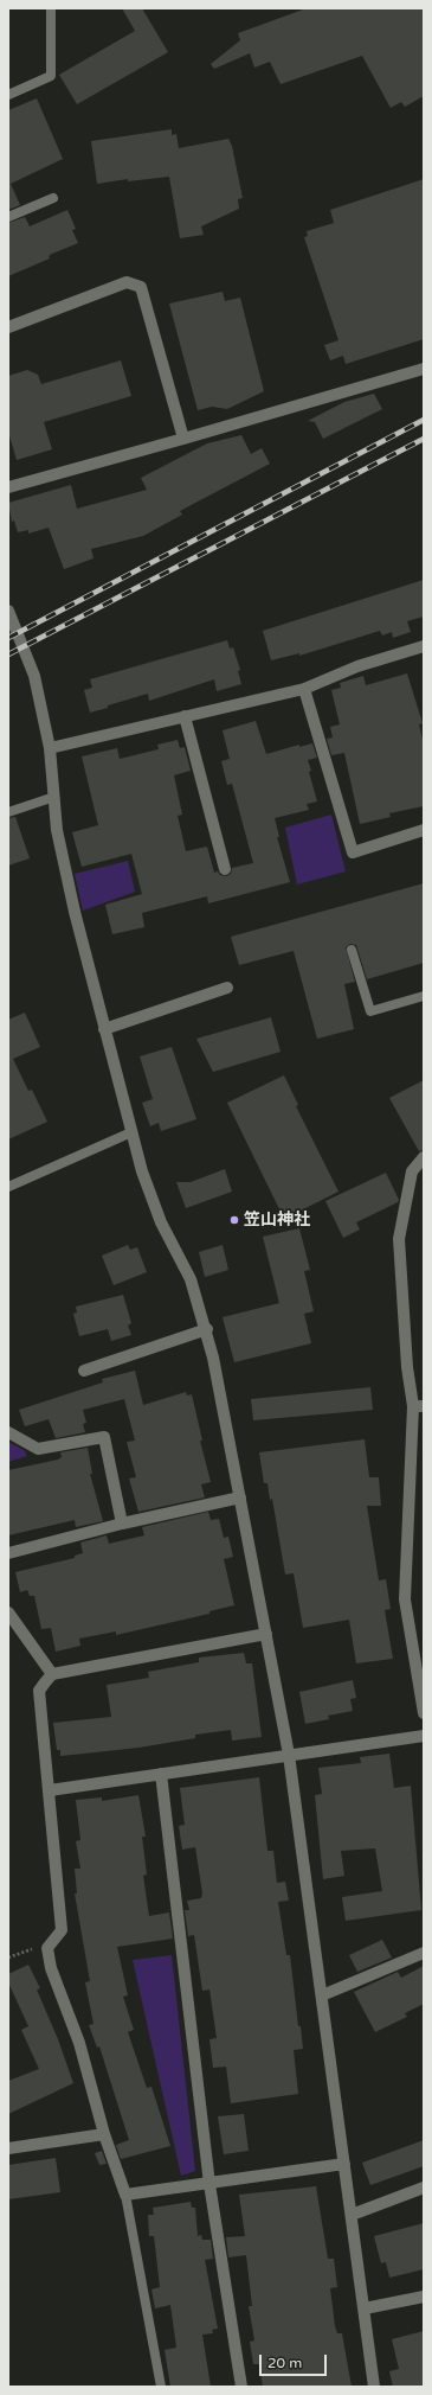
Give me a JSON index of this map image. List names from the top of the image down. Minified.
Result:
{"places":["笠山神社"],"scale_bar":"20 m"}
